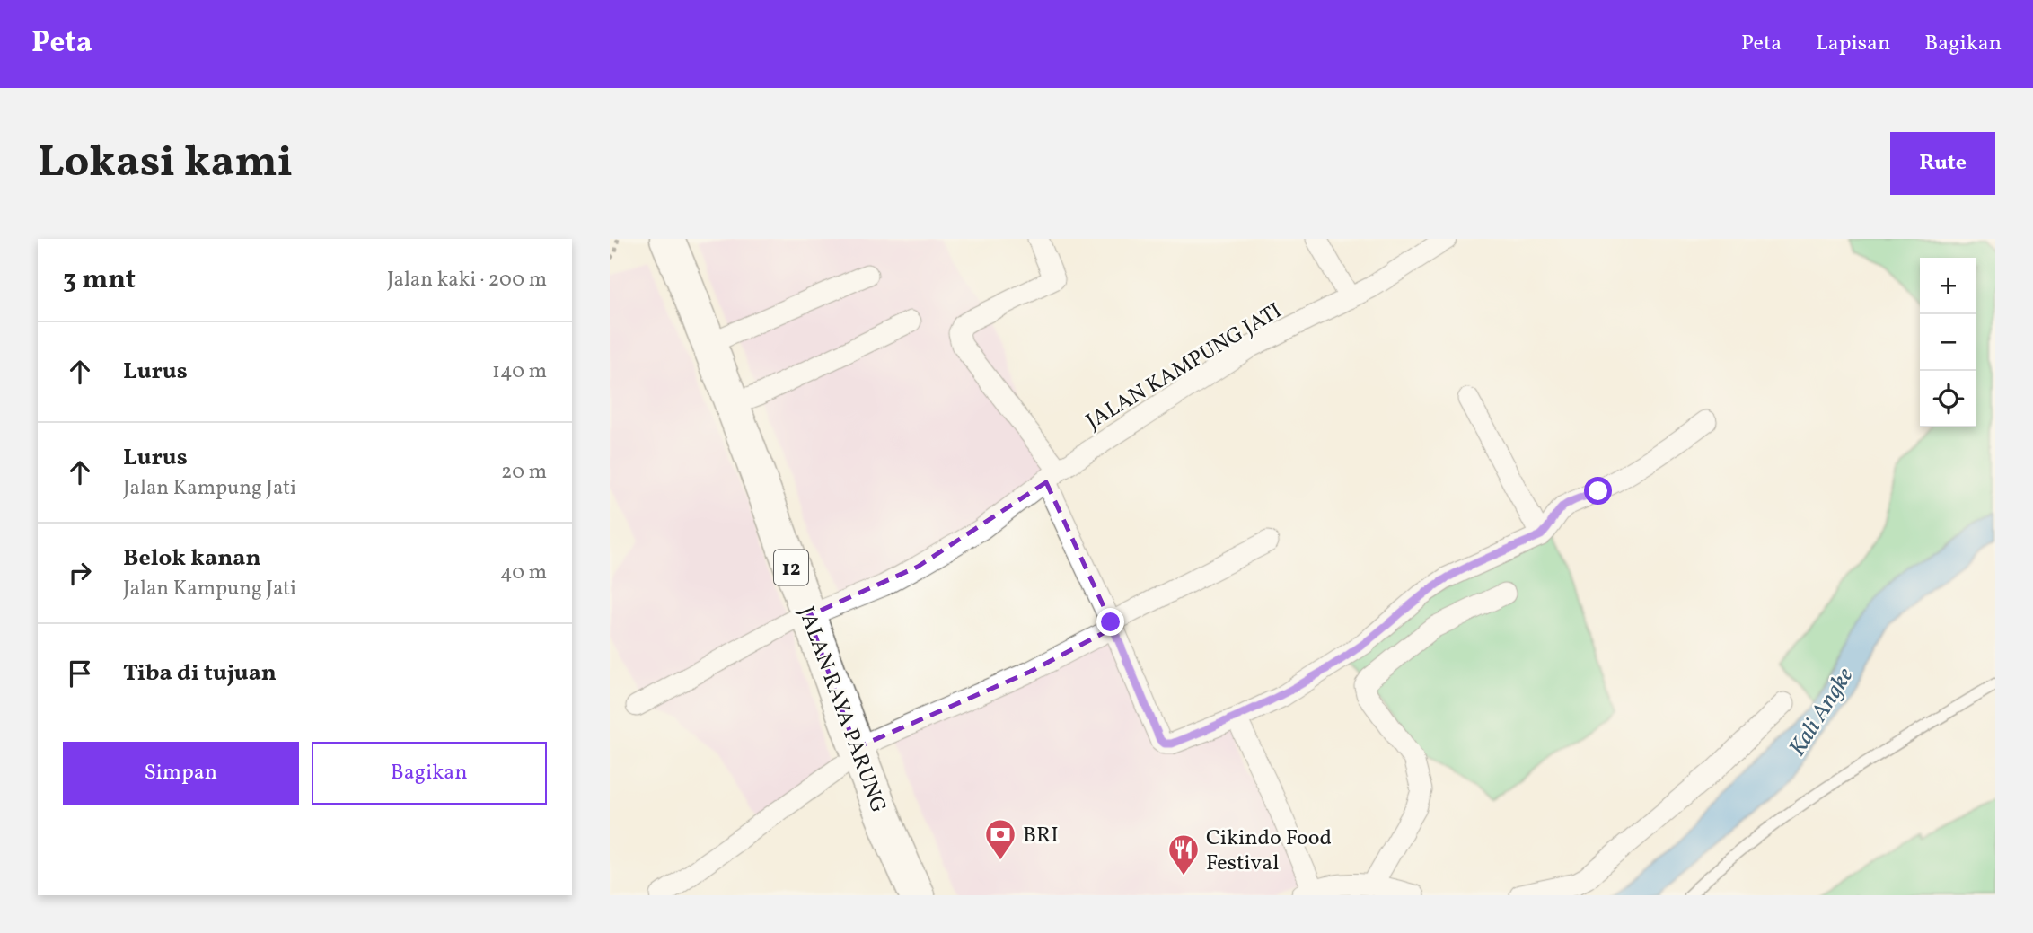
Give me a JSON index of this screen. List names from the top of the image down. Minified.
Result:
{"streets":{"highway":["12","JALAN RAYA PARUNG"],"street":["JALAN KAMPUNG JATI"]},"crossings":[["JALAN KAMPUNG JATI","JALAN RAYA PARUNG"]],"water":["Kali Angke"],"places":{"bank":["BRI"],"restaurant":["Cikindo Food Festival"]},"page":{"header":"Peta","nav":["Peta","Lapisan","Bagikan"],"buttons":["Rute",["Simpan","Bagikan"]],"title":"Lokasi kami","heading":["3 mnt","Jalan kaki · 200 m"],"map_buttons":["+","−"],"list":[["Lurus","140 m"],["Lurus","Jalan Kampung Jati","20 m"],["Belok kanan","Jalan Kampung Jati","40 m"],"Tiba di tujuan"]}}
